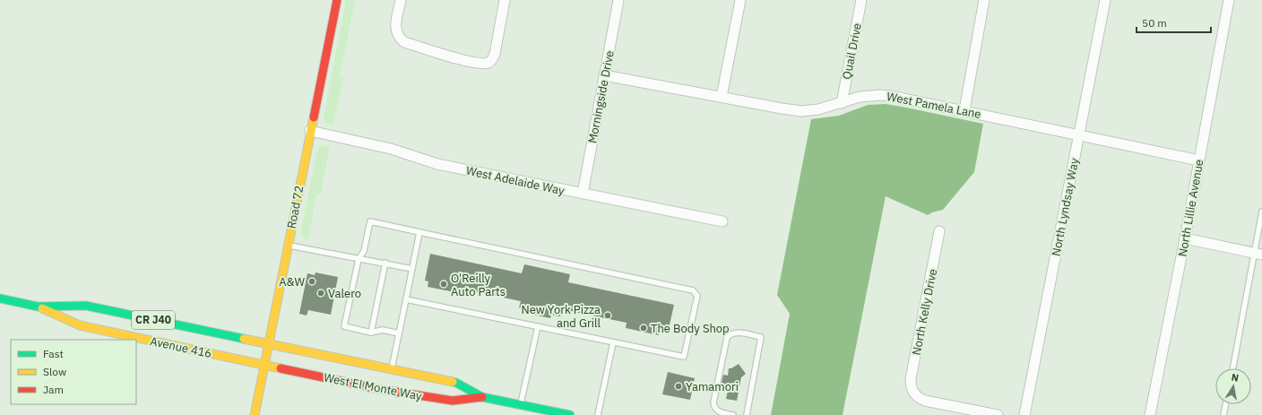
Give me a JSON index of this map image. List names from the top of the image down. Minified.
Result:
{"streets":{"main road":["Road 72","CR J40","Avenue 416","West El Monte Way"],"street":["Quail Drive","Morningside Drive","West Pamela Lane","West Adelaide Way","North Lyndsay Way","North Lillie Avenue","North Kelly Drive"]},"crossings":[["Quail Drive","West Pamela Lane"],["Morningside Drive","West Pamela Lane"],["Morningside Drive","West Adelaide Way"],["West Pamela Lane","North Lyndsay Way"],["West Pamela Lane","North Lillie Avenue"],["West Adelaide Way","Road 72"],["Road 72","Avenue 416"],["Road 72","West El Monte Way"],["Avenue 416","West El Monte Way"]],"places":["A&W","O'Reilly Auto Parts","Valero","New York Pizza and Grill","The Body Shop","Yamamori"],"legend":["Fast","Slow","Jam"],"scale_bar":"50 m","north":"top"}
